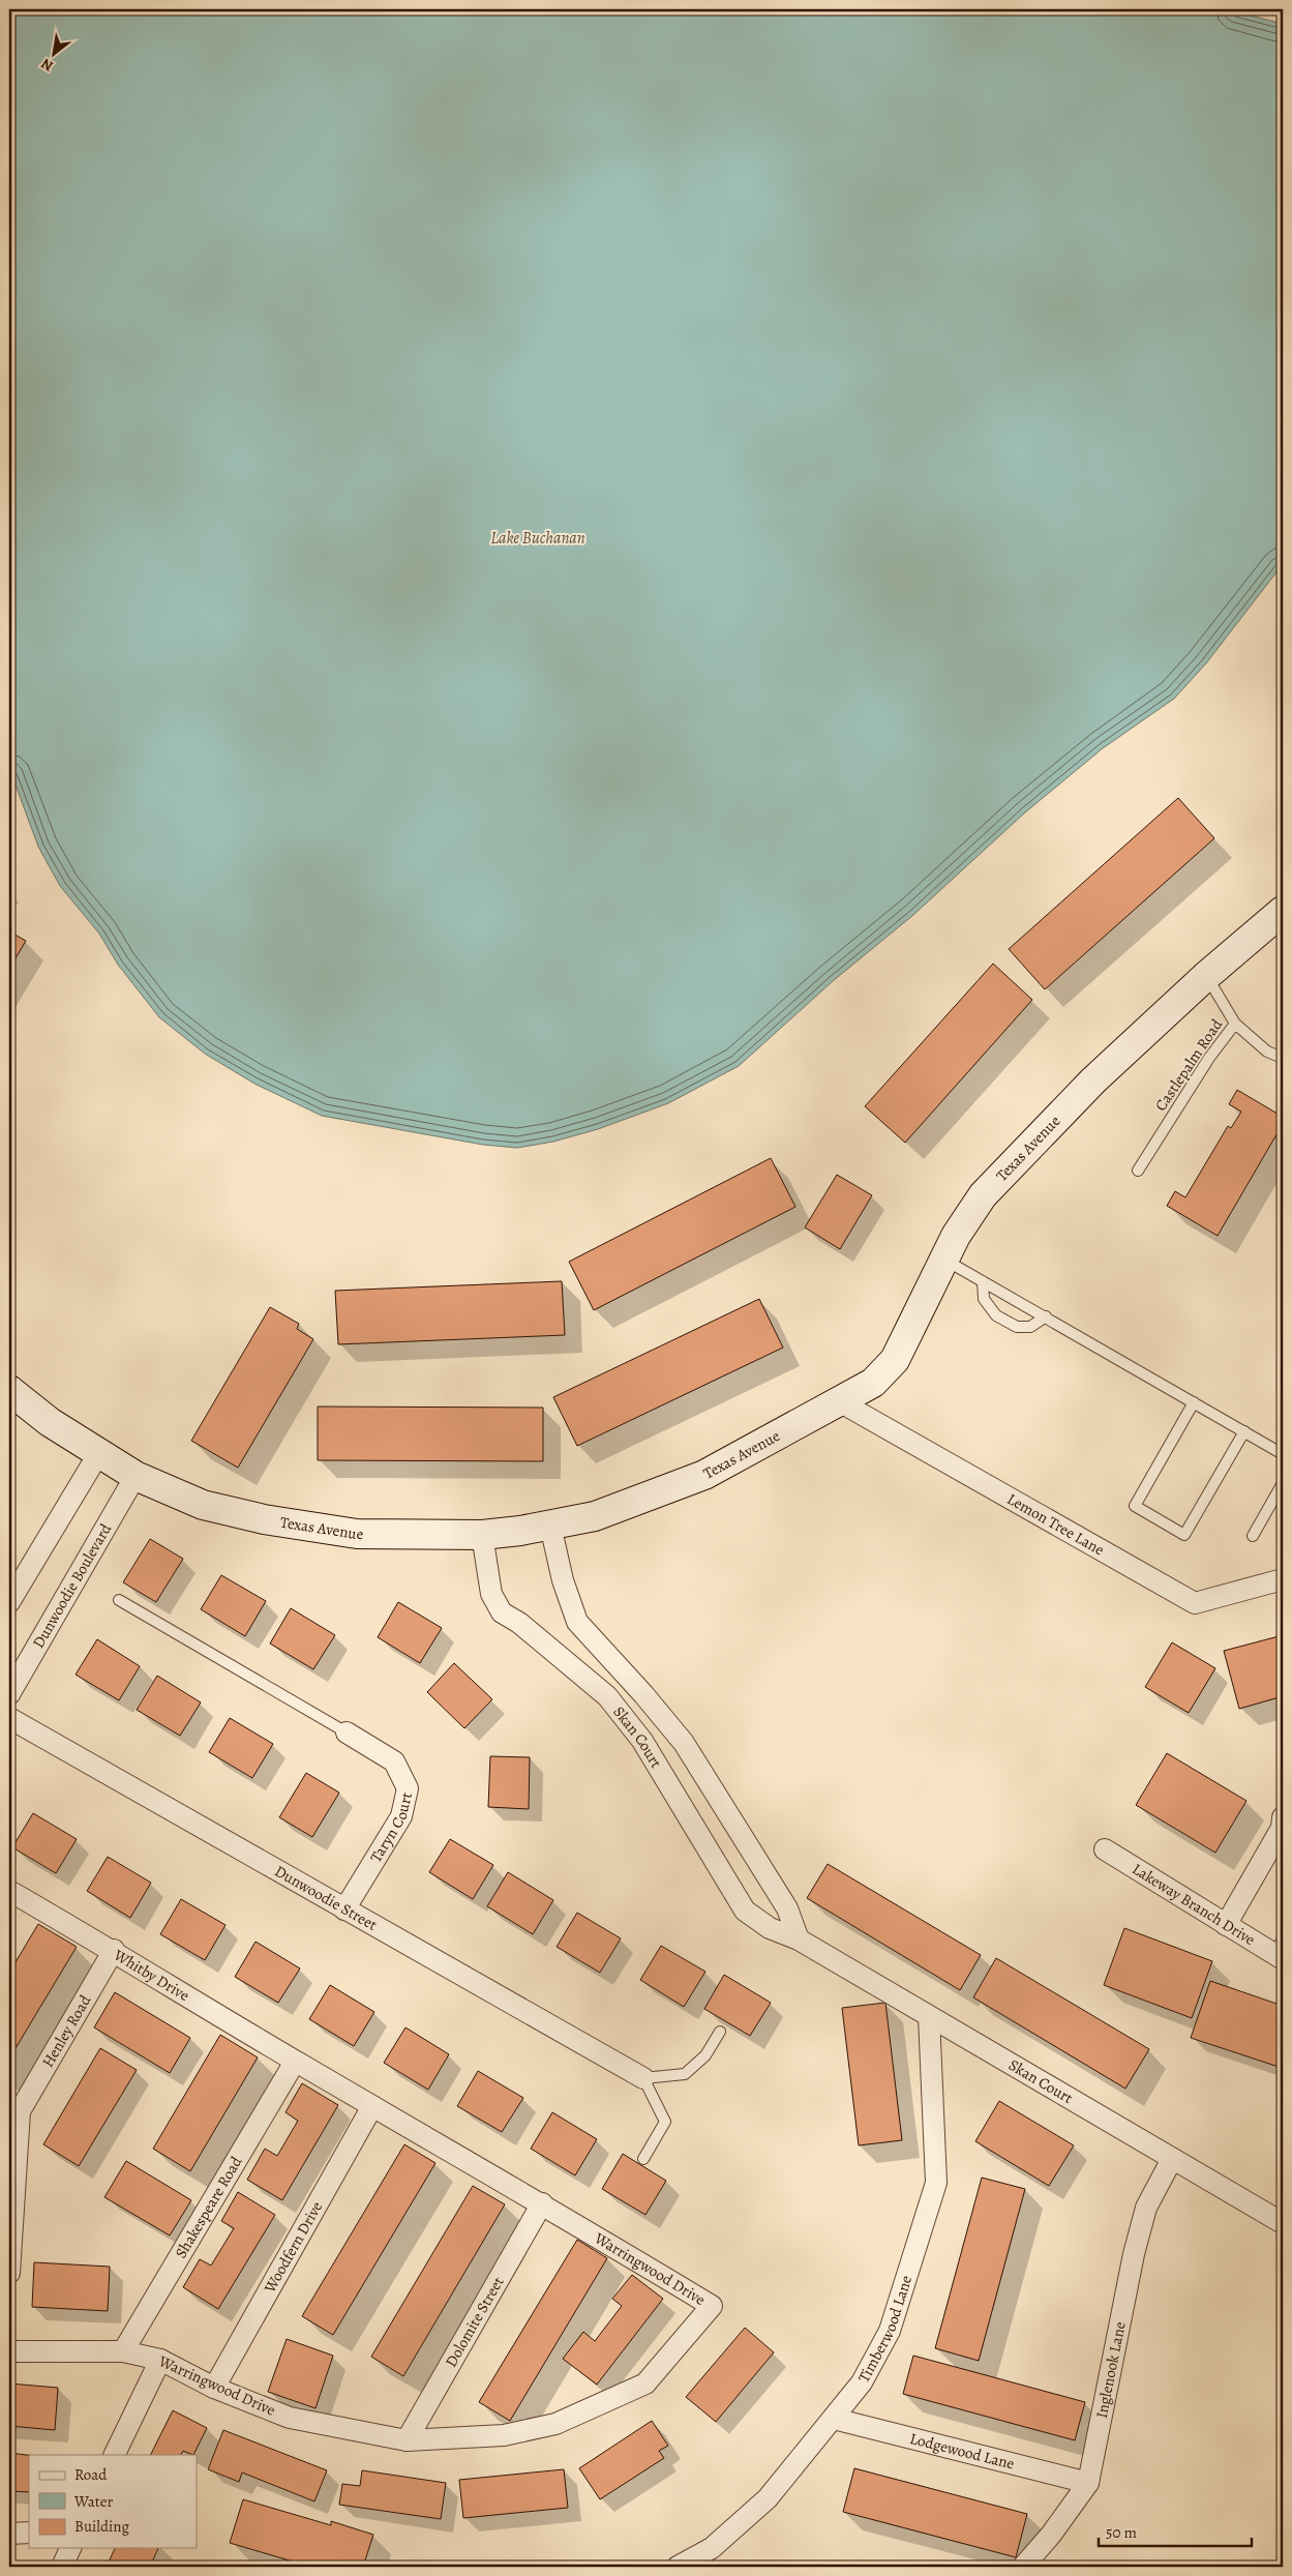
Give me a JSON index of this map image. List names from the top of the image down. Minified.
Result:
{"streets":{"street":["Texas Avenue","Lemon Tree Lane","Dunwoodie Boulevard","Skan Court","Taryn Court","Dunwoodie Street","Lakeway Branch Drive","Whitby Drive","Henley Road","Shakespeare Road","Woodfern Drive","Warringwood Drive","Dolomite Street","Timberwood Lane","Inglenook Lane","Lodgewood Lane"],"lane":["Castlepalm Road"]},"crossings":[["Castlepalm Road","Texas Avenue"],["Texas Avenue","Lemon Tree Lane"],["Texas Avenue","Dunwoodie Boulevard"],["Texas Avenue","Skan Court"],["Skan Court","Timberwood Lane"],["Skan Court","Inglenook Lane"],["Taryn Court","Dunwoodie Street"],["Whitby Drive","Henley Road"],["Whitby Drive","Shakespeare Road"],["Whitby Drive","Warringwood Drive"],["Shakespeare Road","Warringwood Drive"],["Woodfern Drive","Warringwood Drive"],["Warringwood Drive","Dolomite Street"],["Timberwood Lane","Lodgewood Lane"],["Inglenook Lane","Lodgewood Lane"]],"water":["Lake Buchanan"],"legend":["Road","Water","Building"],"scale_bar":"50 m","north":"bottom left"}
